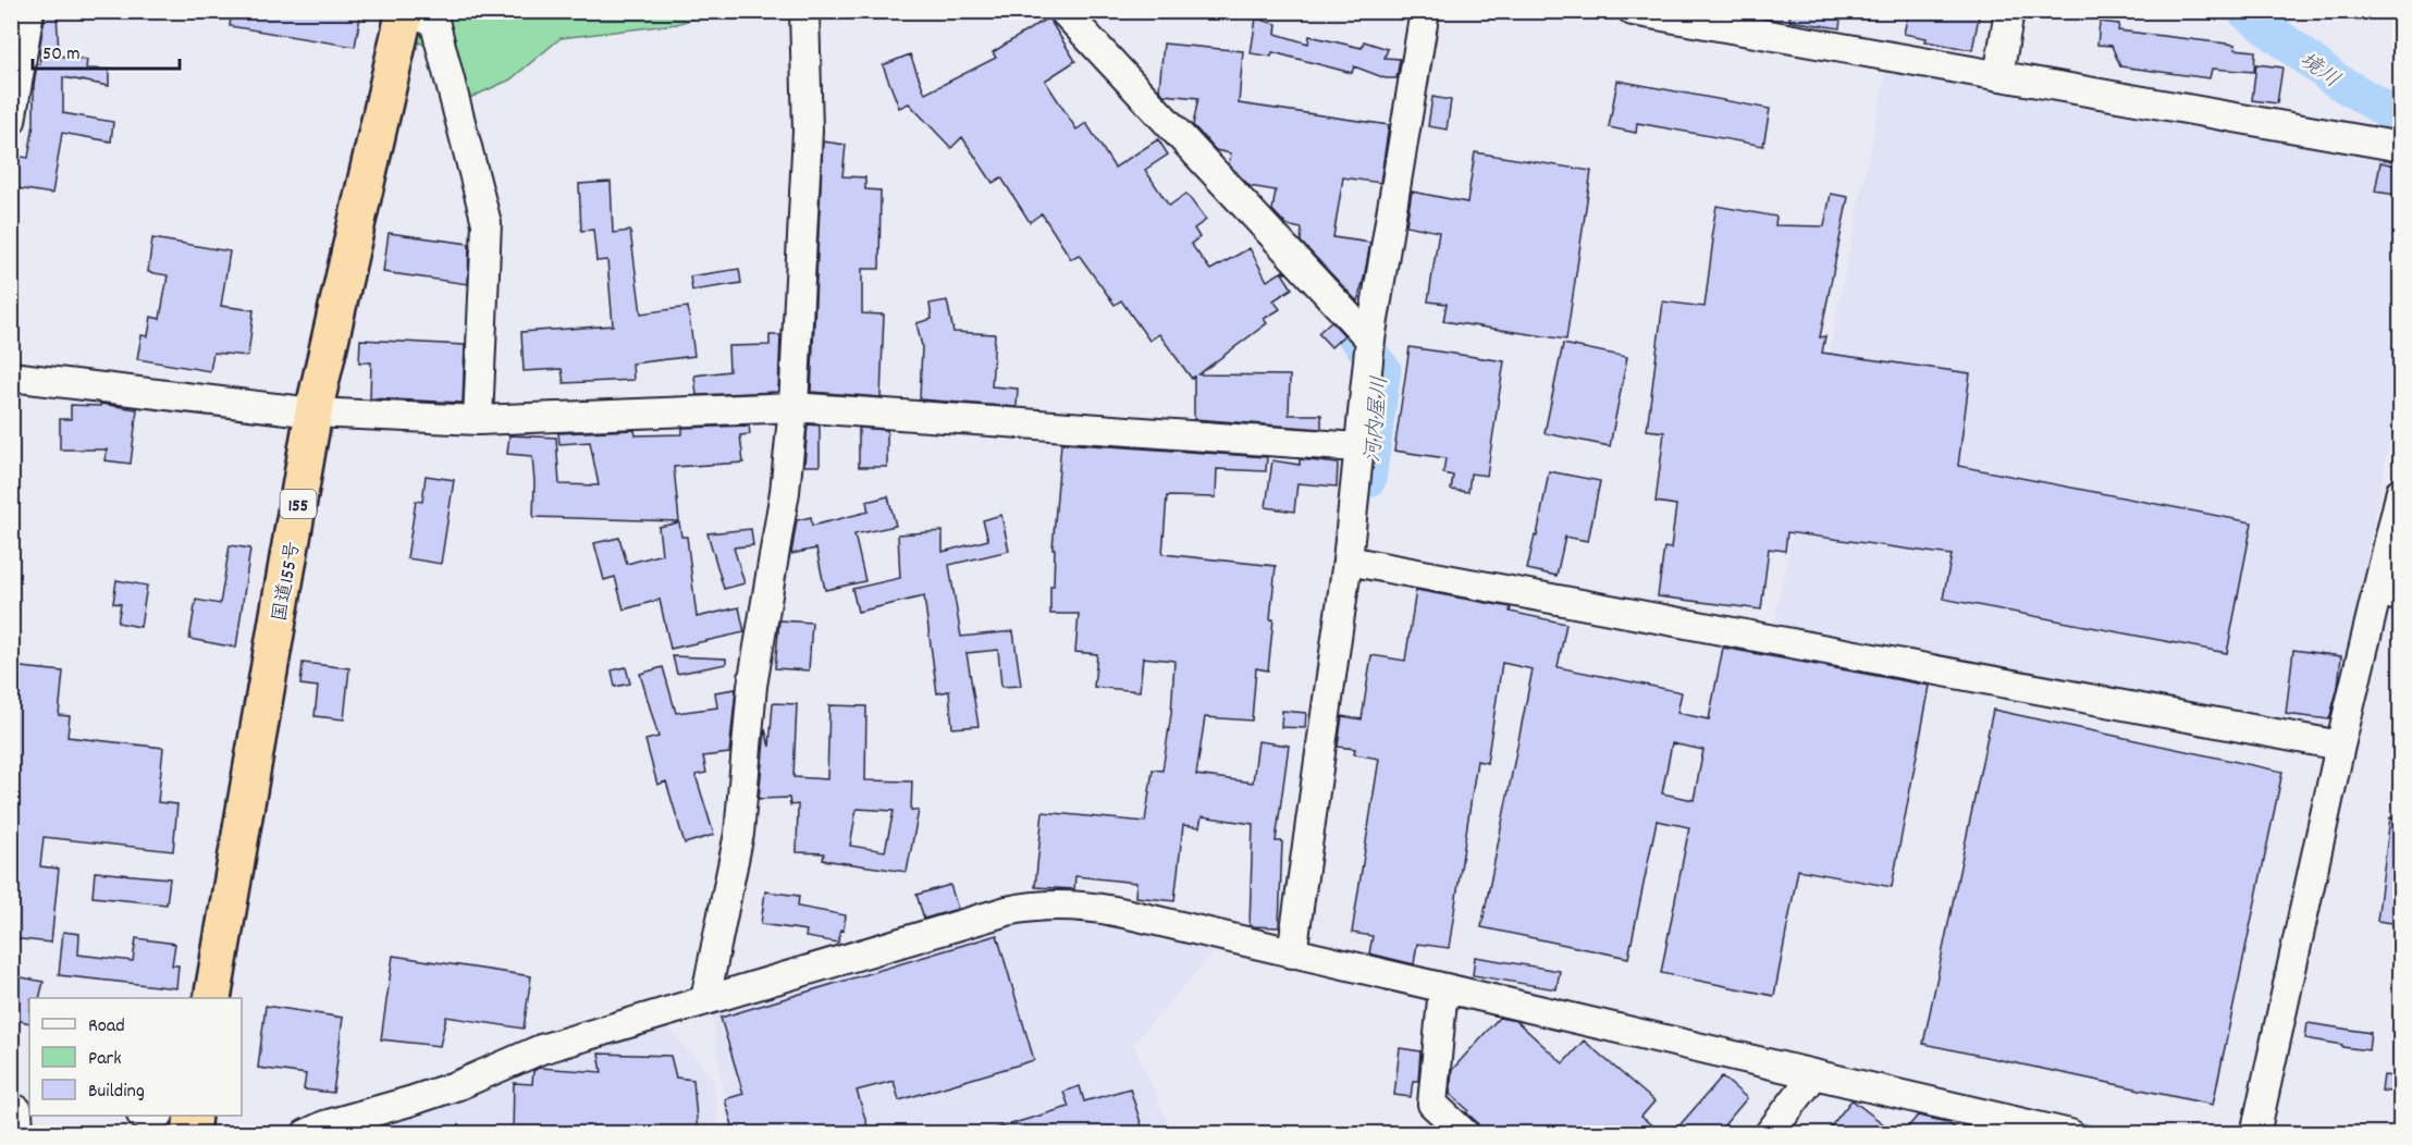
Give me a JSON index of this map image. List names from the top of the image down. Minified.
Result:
{"streets":{"highway":["155","国道155号"]},"water":["境川","河内屋川"],"legend":["Road","Park","Building"],"scale_bar":"50 m"}
